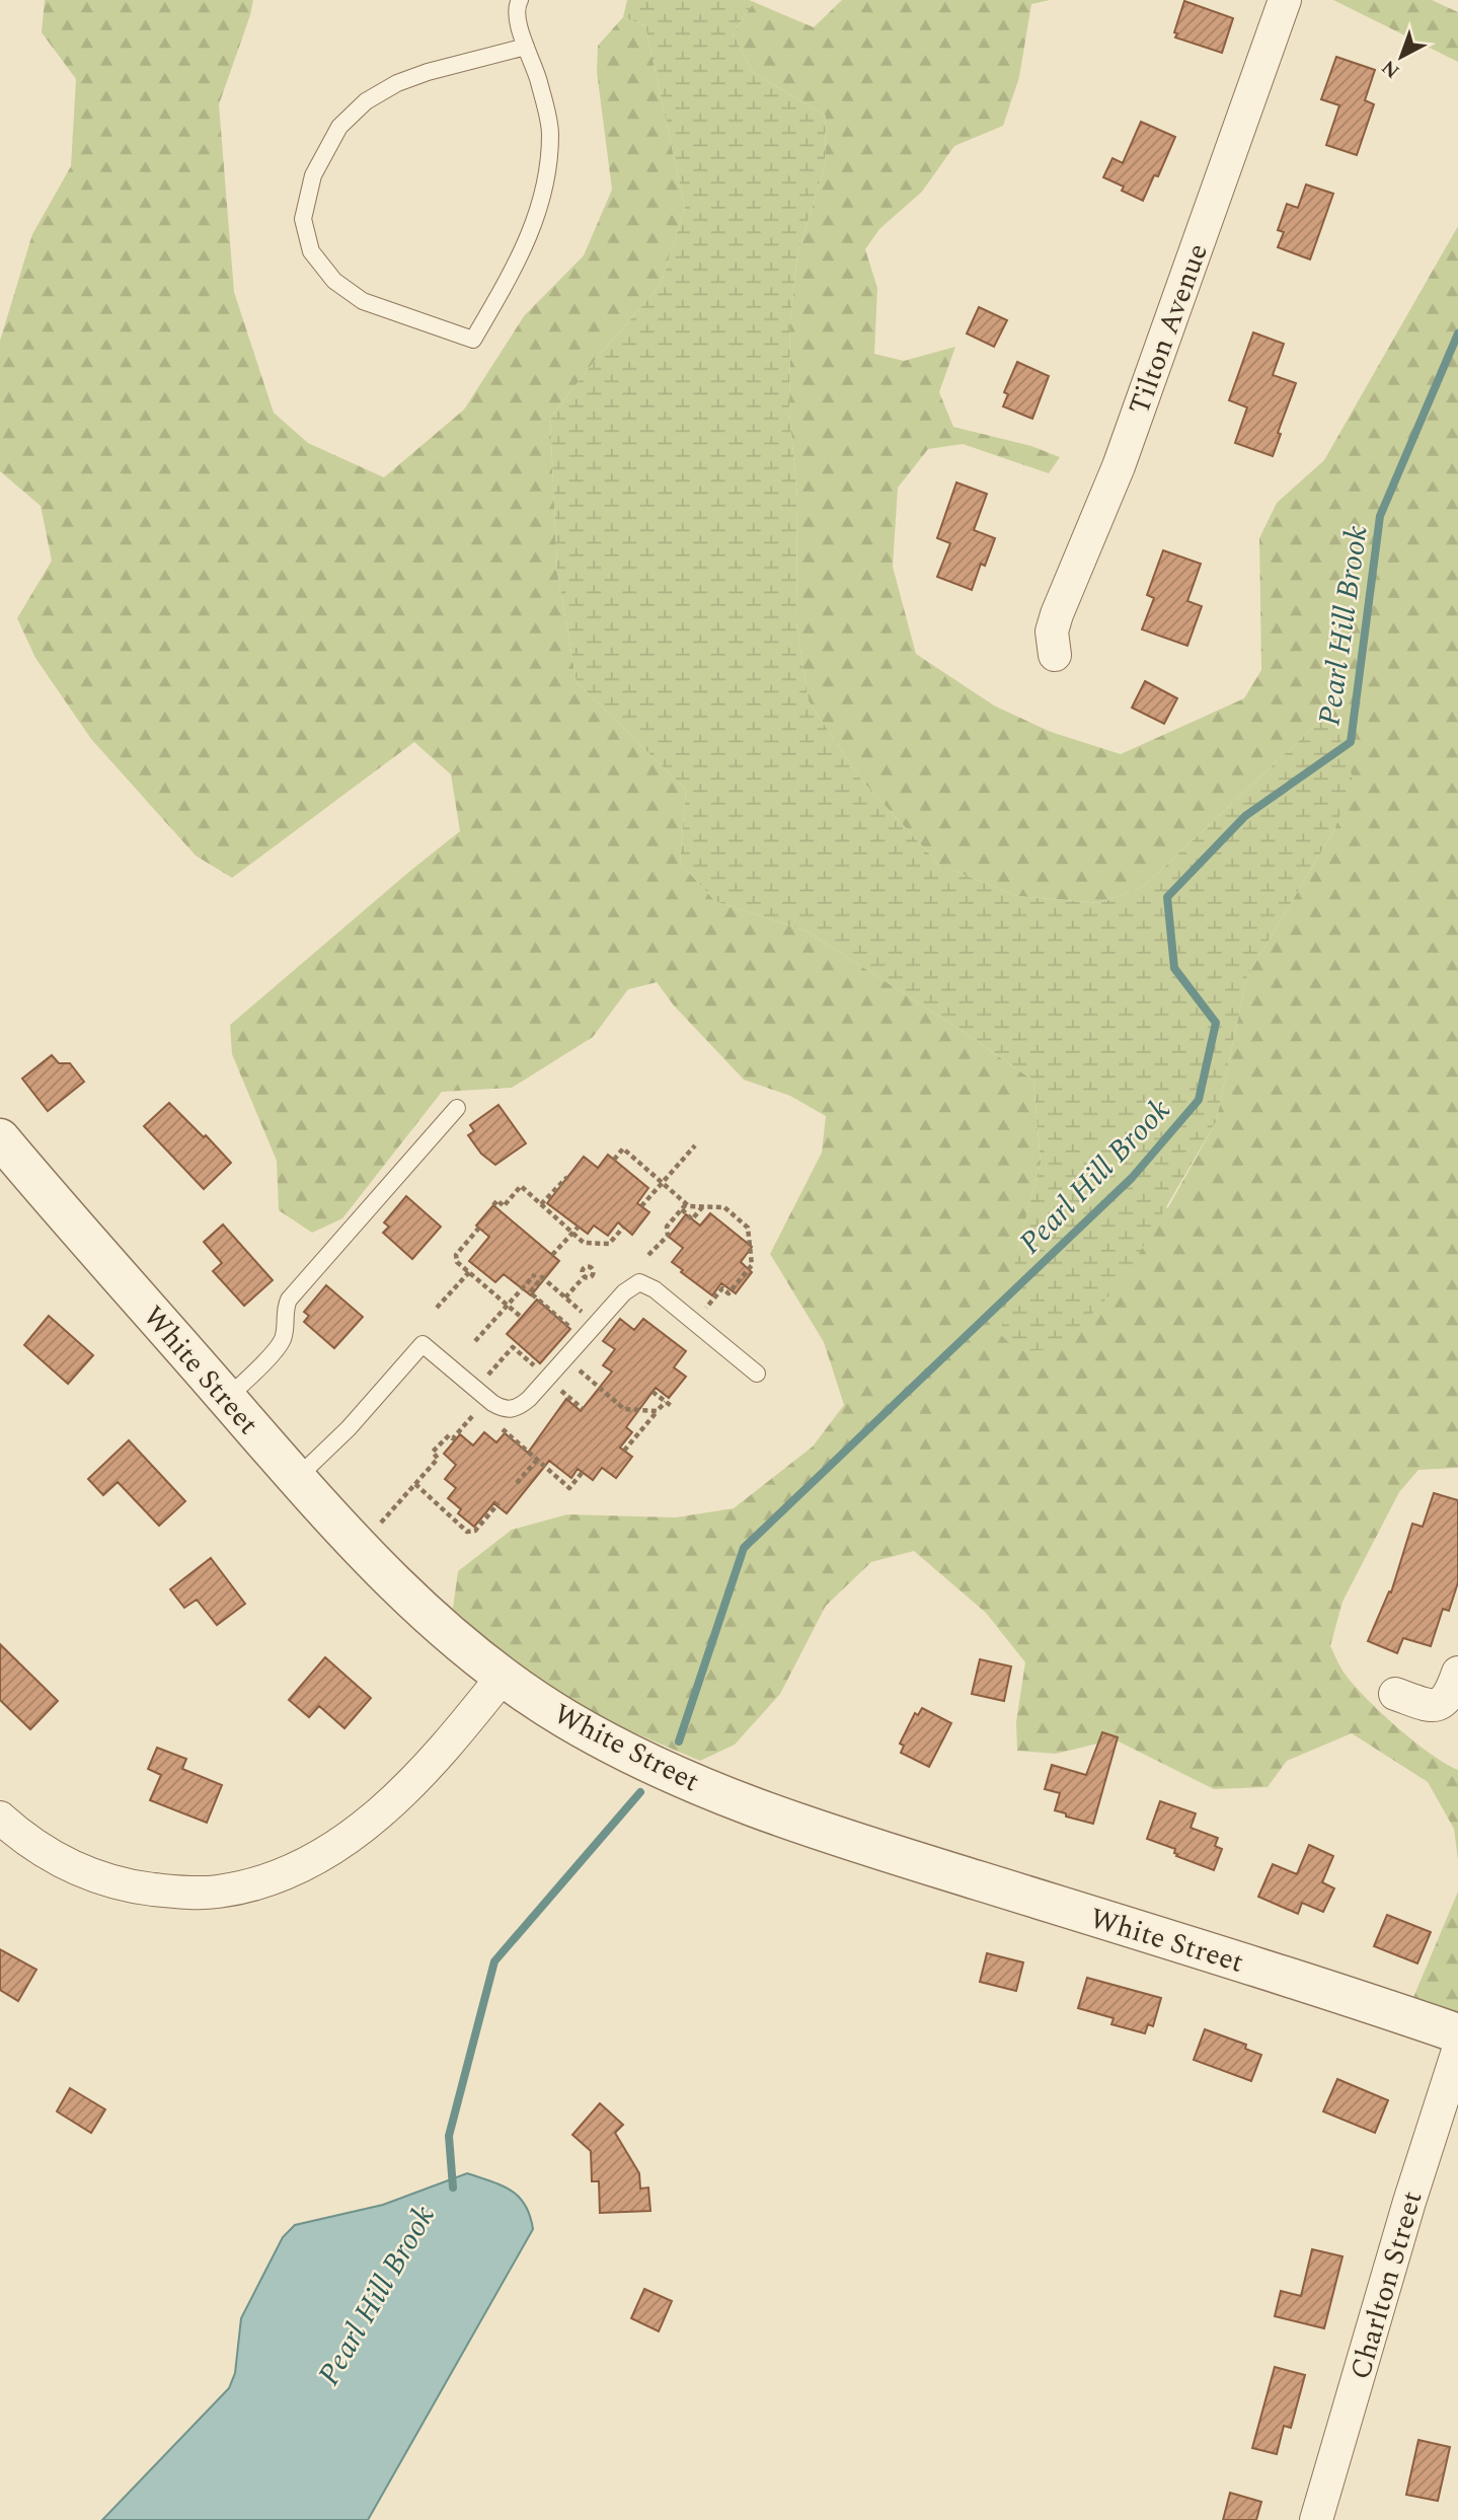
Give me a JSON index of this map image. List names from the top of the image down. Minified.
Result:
{"streets":{"street":["Tilton Avenue","White Street","Charlton Street"]},"water":["Pearl Hill Brook"],"north":"bottom left"}
